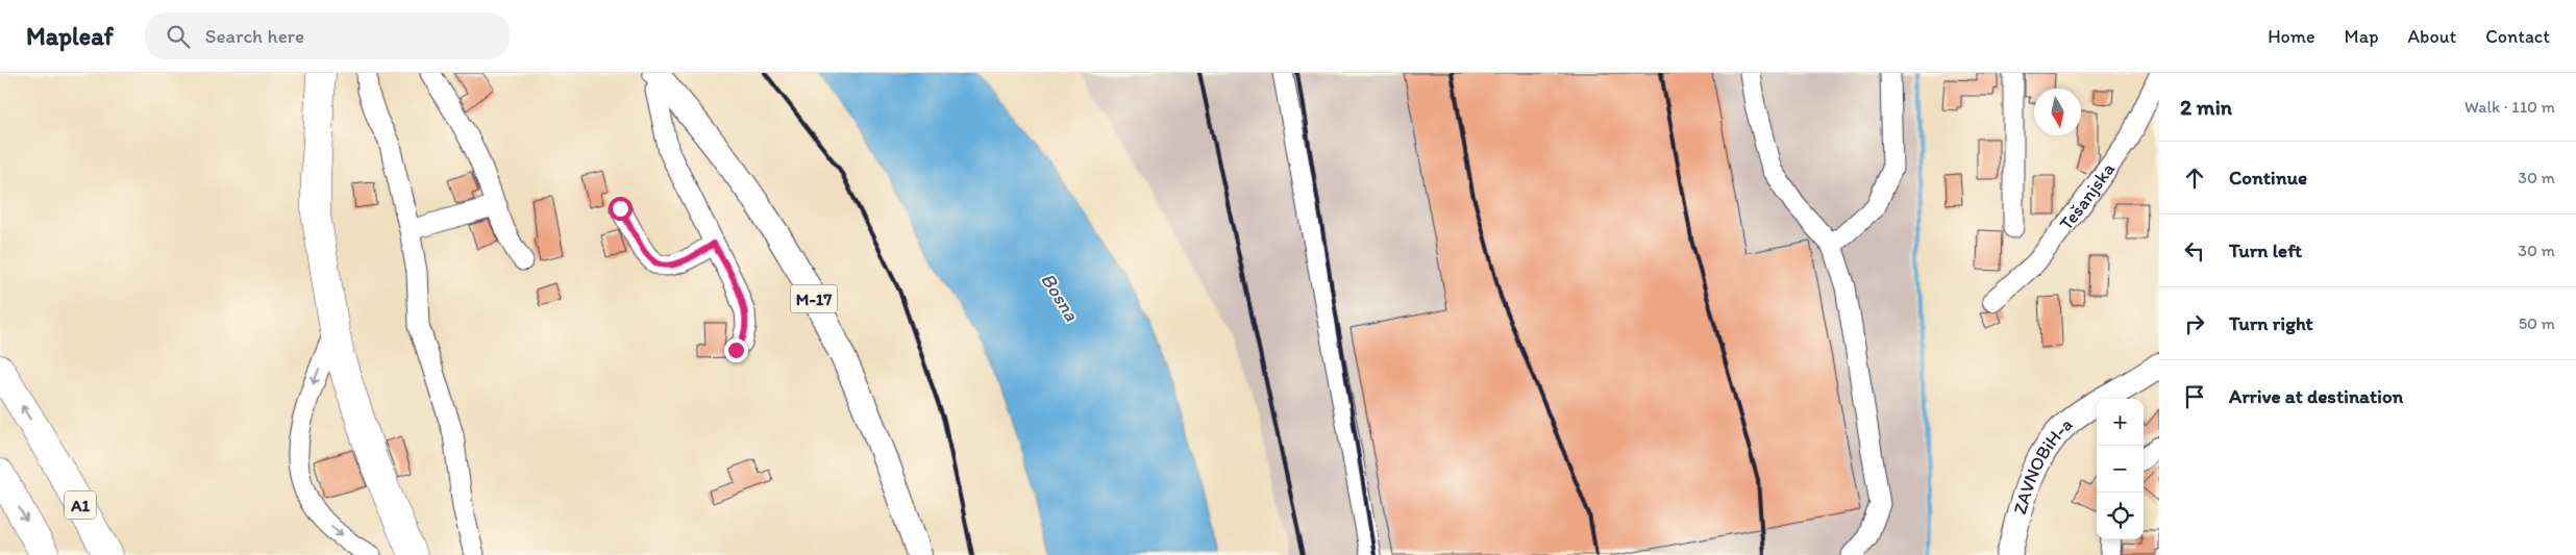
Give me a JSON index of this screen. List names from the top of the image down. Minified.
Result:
{"streets":{"highway":["A1"],"main road":["M-17","ZAVNOBiH-a"],"street":["Tešanjska"]},"water":["Bosna"],"north":"bottom","page":{"header":"Mapleaf","search":"Search here","nav":["Home","Map","About","Contact"],"heading":["2 min","Walk · 110 m"],"list":[["Continue","30 m"],["Turn left","30 m"],["Turn right","50 m"],"Arrive at destination"],"map_buttons":["+","−"]}}
